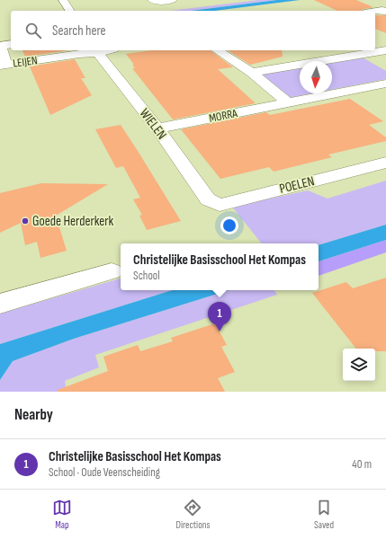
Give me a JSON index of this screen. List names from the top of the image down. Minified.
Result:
{"streets":{"street":["LEIJEN","MORRA","WIELEN","POELEN"]},"crossings":[["LEIJEN","WIELEN"],["MORRA","WIELEN"],["WIELEN","POELEN"]],"places":["Goede Herderkerk"],"north":"bottom","page":{"search":"Search here","popup":["Christelijke Basisschool Het Kompas","School"],"pins":"1","heading":"Nearby","list":[{"mark":"1","name":"Christelijke Basisschool Het Kompas","note":"School · Oude Veenscheiding","value":"40 m"}],"nav":["Map","Directions","Saved"]}}
